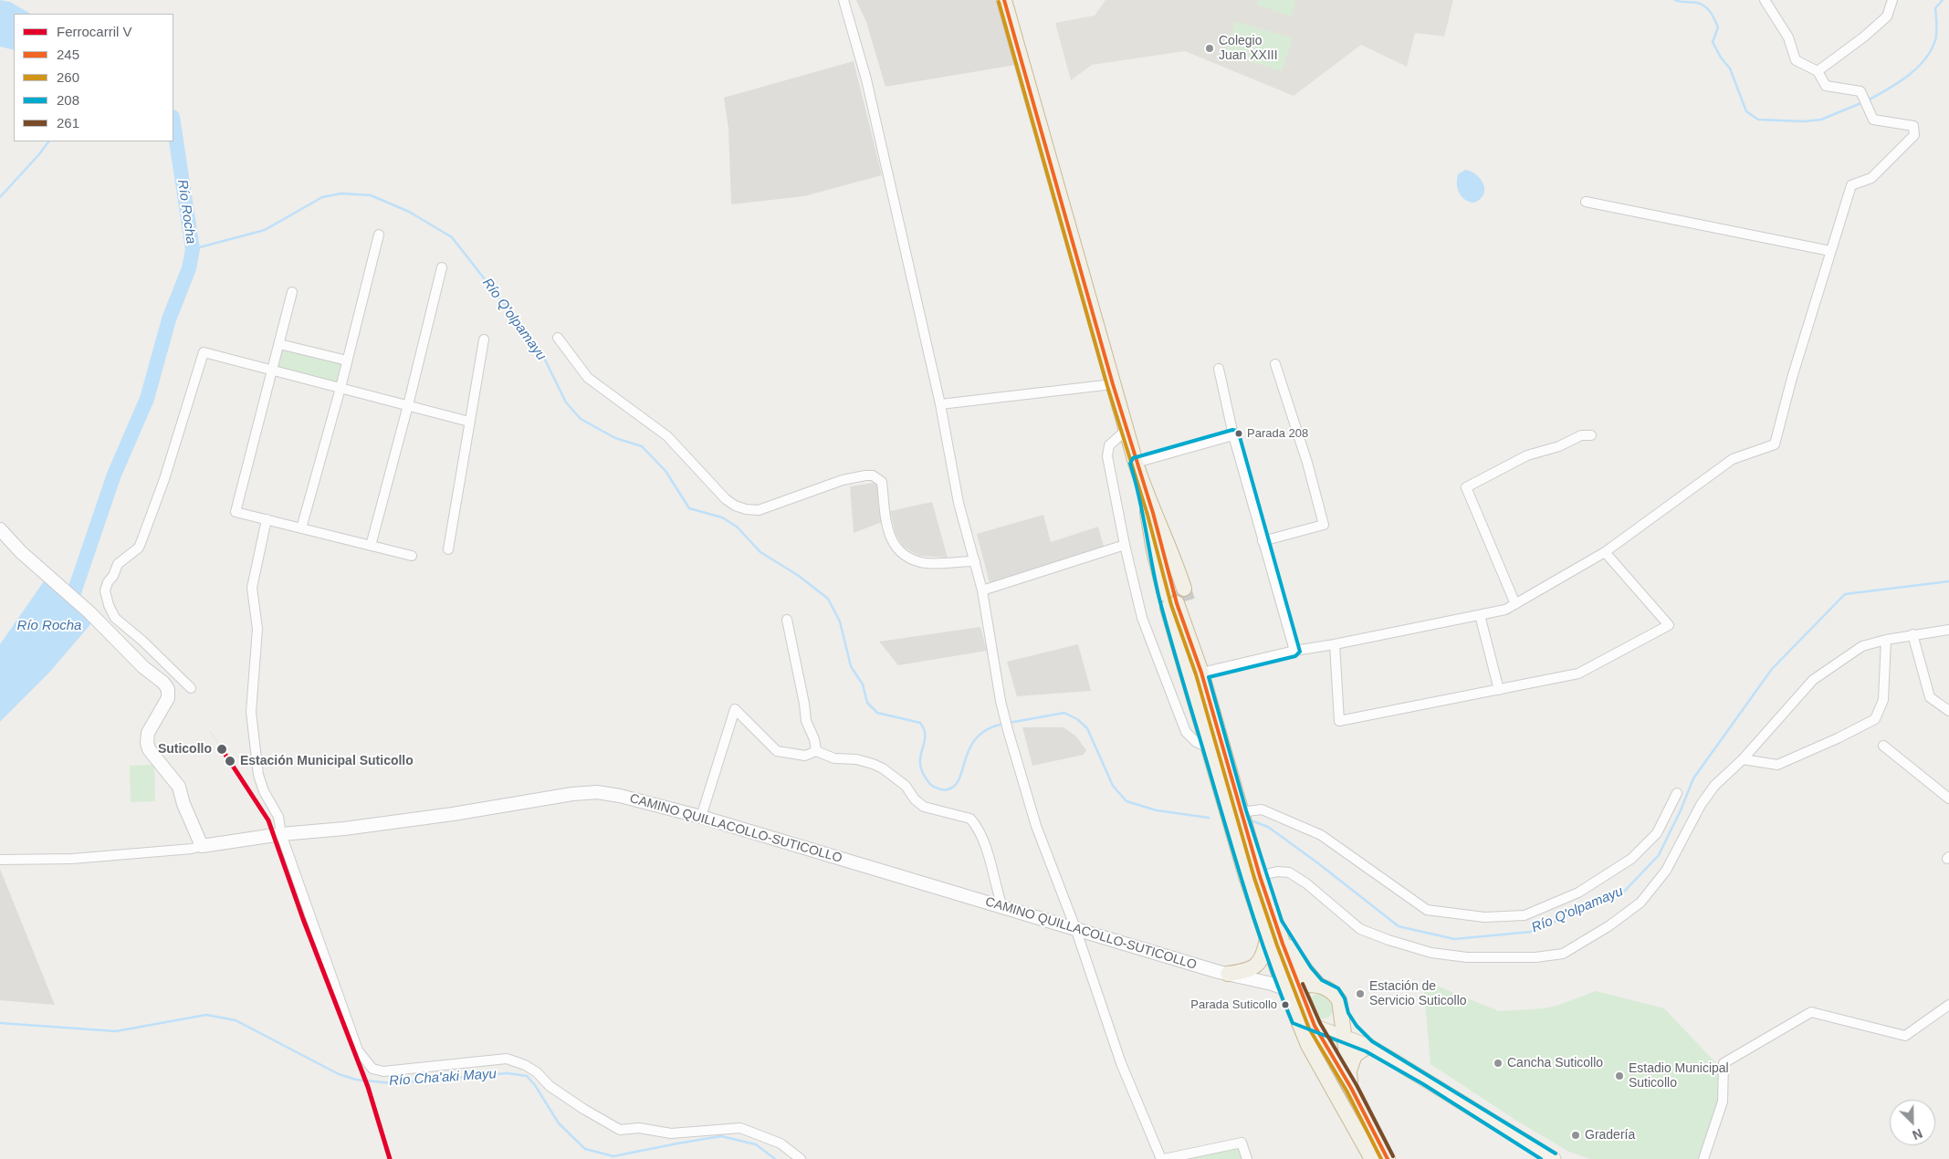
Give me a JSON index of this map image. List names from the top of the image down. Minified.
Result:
{"streets":{"main road":["CAMINO QUILLACOLLO-SUTICOLLO"]},"water":["Río Rocha","Río Q'olpamayu","Río Cha'aki Mayu"],"places":["Colegio Juan XXIII","Parada 208","Suticollo","Estación Municipal Suticollo","Estación de Servicio Suticollo","Parada Suticollo","Cancha Suticollo","Estadio Municipal Suticollo","Gradería"],"lines":["transit line 245","transit line 260","transit line 208","rail line V","transit line 261"],"legend":["Ferrocarril V","245","260","208","261"],"north":"bottom right"}
